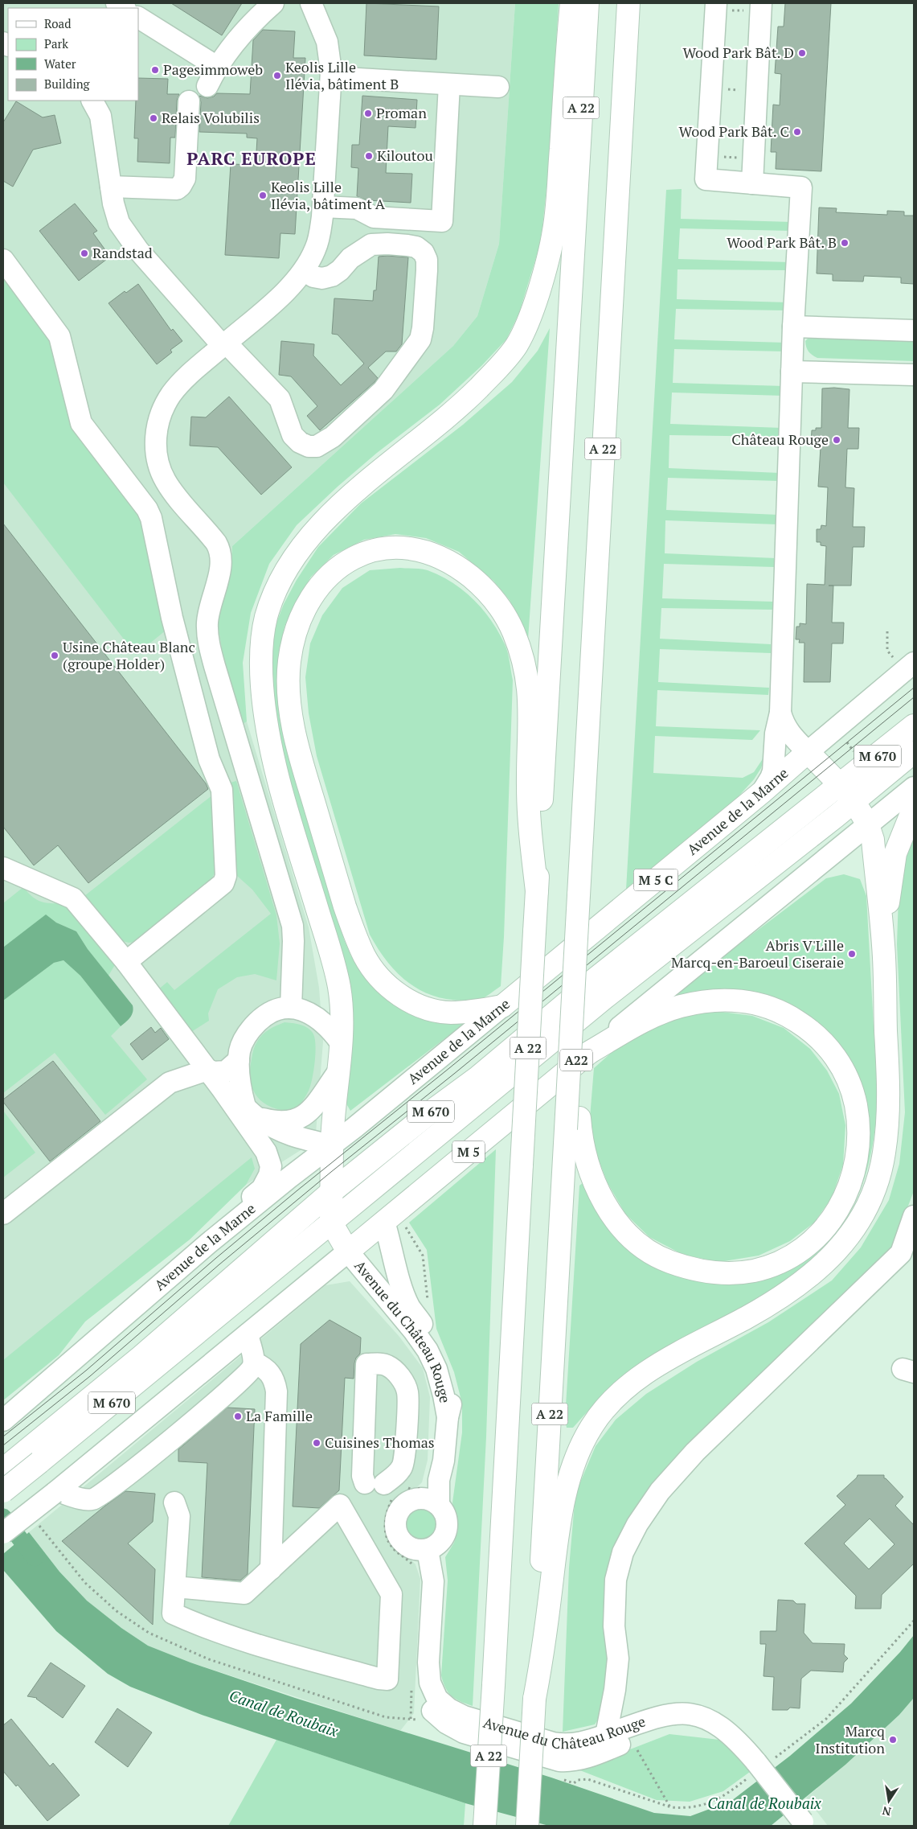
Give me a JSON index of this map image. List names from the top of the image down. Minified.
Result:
{"streets":{"main road":["A 22","M 670","Avenue de la Marne","M 5 C","A22","M 5"],"street":["Avenue du Château Rouge"]},"crossings":[["A 22","A22"],["M 5","Avenue du Château Rouge"]],"districts":["PARC EUROPE"],"water":["Canal de Roubaix"],"places":["Wood Park Bât. D","Pagesimmoweb","Keolis Lille Ilévia, bâtiment B","Proman","Relais Volubilis","Wood Park Bât. C","Kiloutou","Keolis Lille Ilévia, bâtiment A","Wood Park Bât. B","Randstad","Château Rouge","Usine Château Blanc (groupe Holder)","Abris V'Lille Marcq-en-Baroeul Ciseraie","La Famille","Cuisines Thomas","Marcq Institution"],"legend":["Road","Park","Water","Building"],"north":"bottom"}
